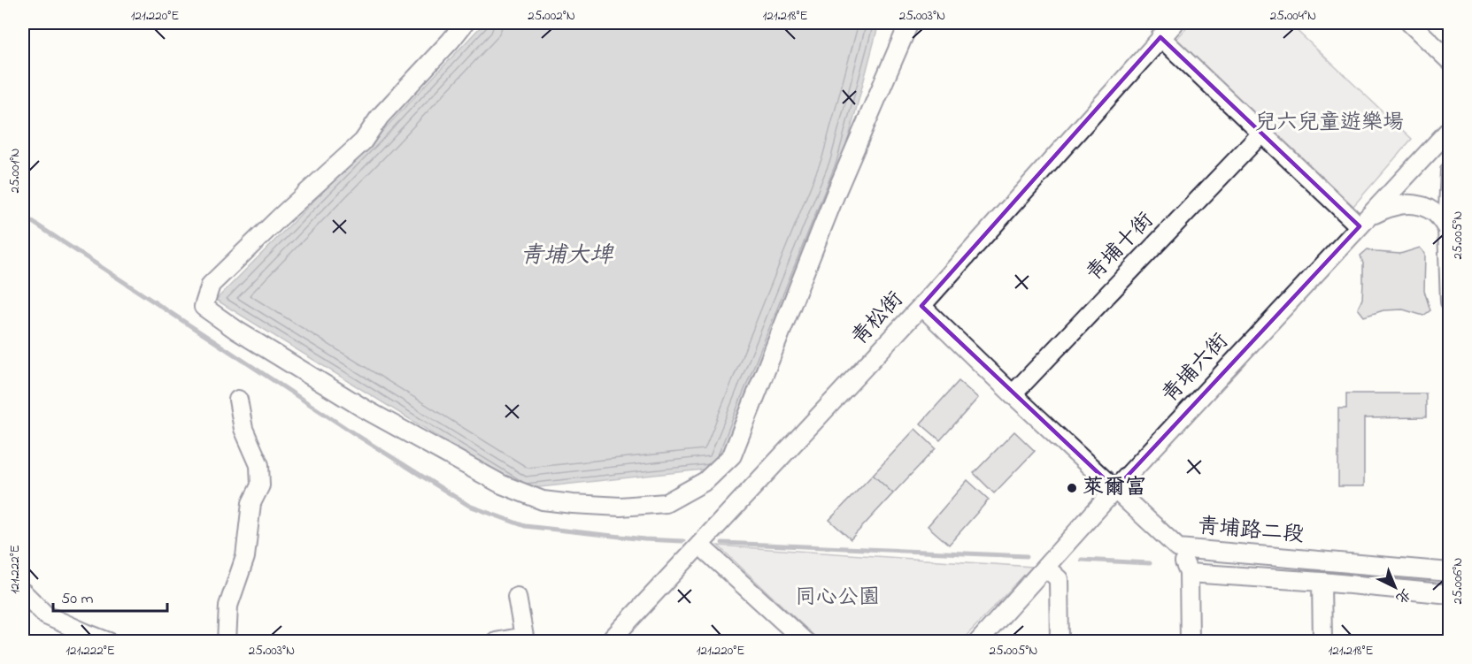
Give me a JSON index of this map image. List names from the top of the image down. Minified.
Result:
{"streets":{"street":["青埔十街","青松街","青埔六街","青埔路二段"]},"crossings":[["青埔十街","青埔路二段"],["青松街","青埔路二段"],["青埔六街","青埔路二段"]],"water":["青埔大埤"],"parks":["兒六兒童遊樂場","同心公園"],"places":["萊爾富"],"scale_bar":"50 m","north":"bottom right","coordinates":["121.220°E","25.002°N","121.218°E","25.003°N","25.004°N","25.001°N","25.005°N","121.222°E","25.006°N"]}
